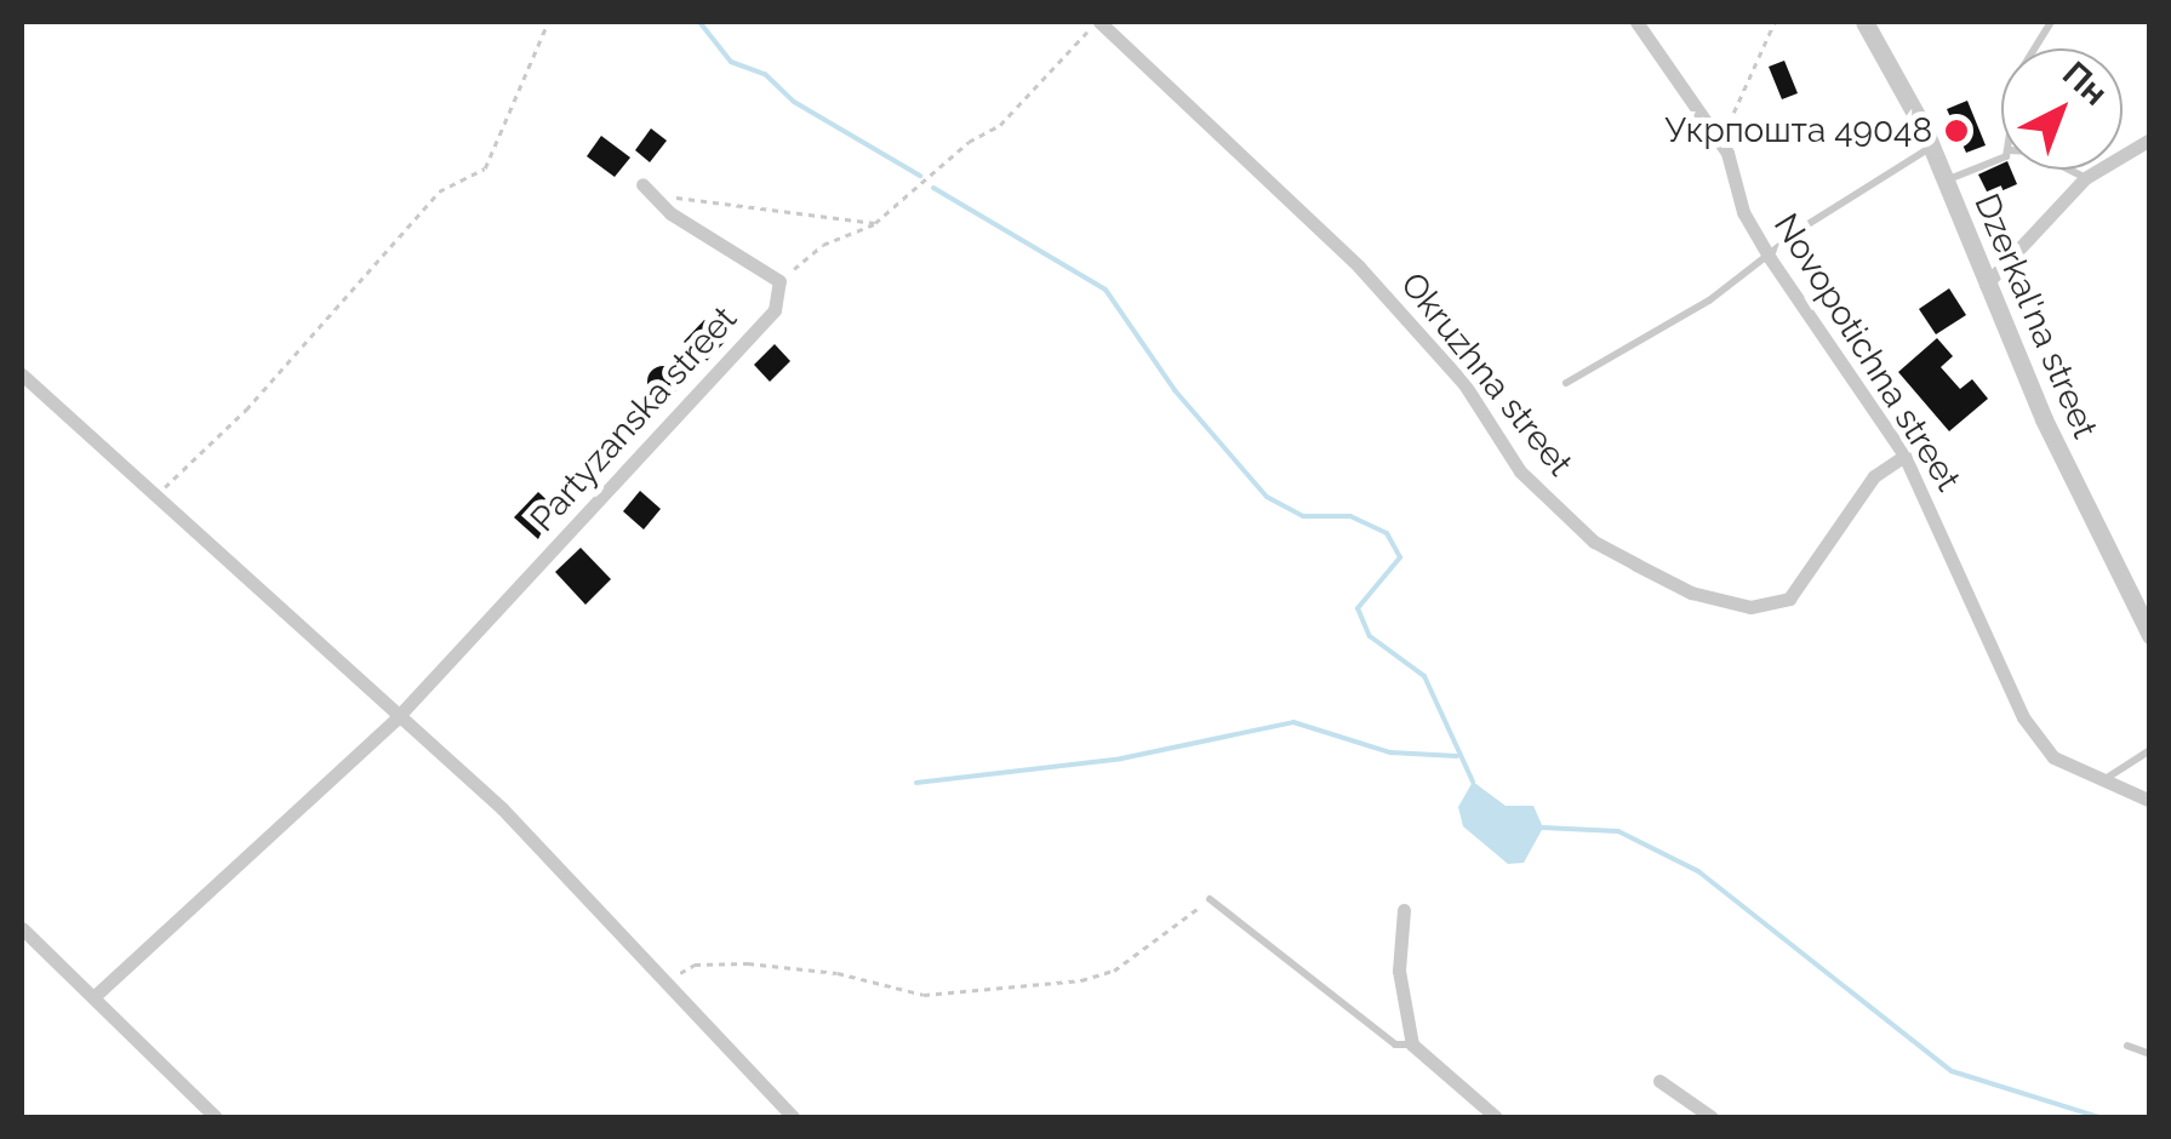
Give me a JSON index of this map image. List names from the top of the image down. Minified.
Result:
{"streets":{"street":["Dzerkal'na street","Novopotichna street","Okruzhna street","Partyzanska street"]},"crossings":[["Novopotichna street","Okruzhna street"]],"places":["Укрпошта 49048"],"north":"top right"}
